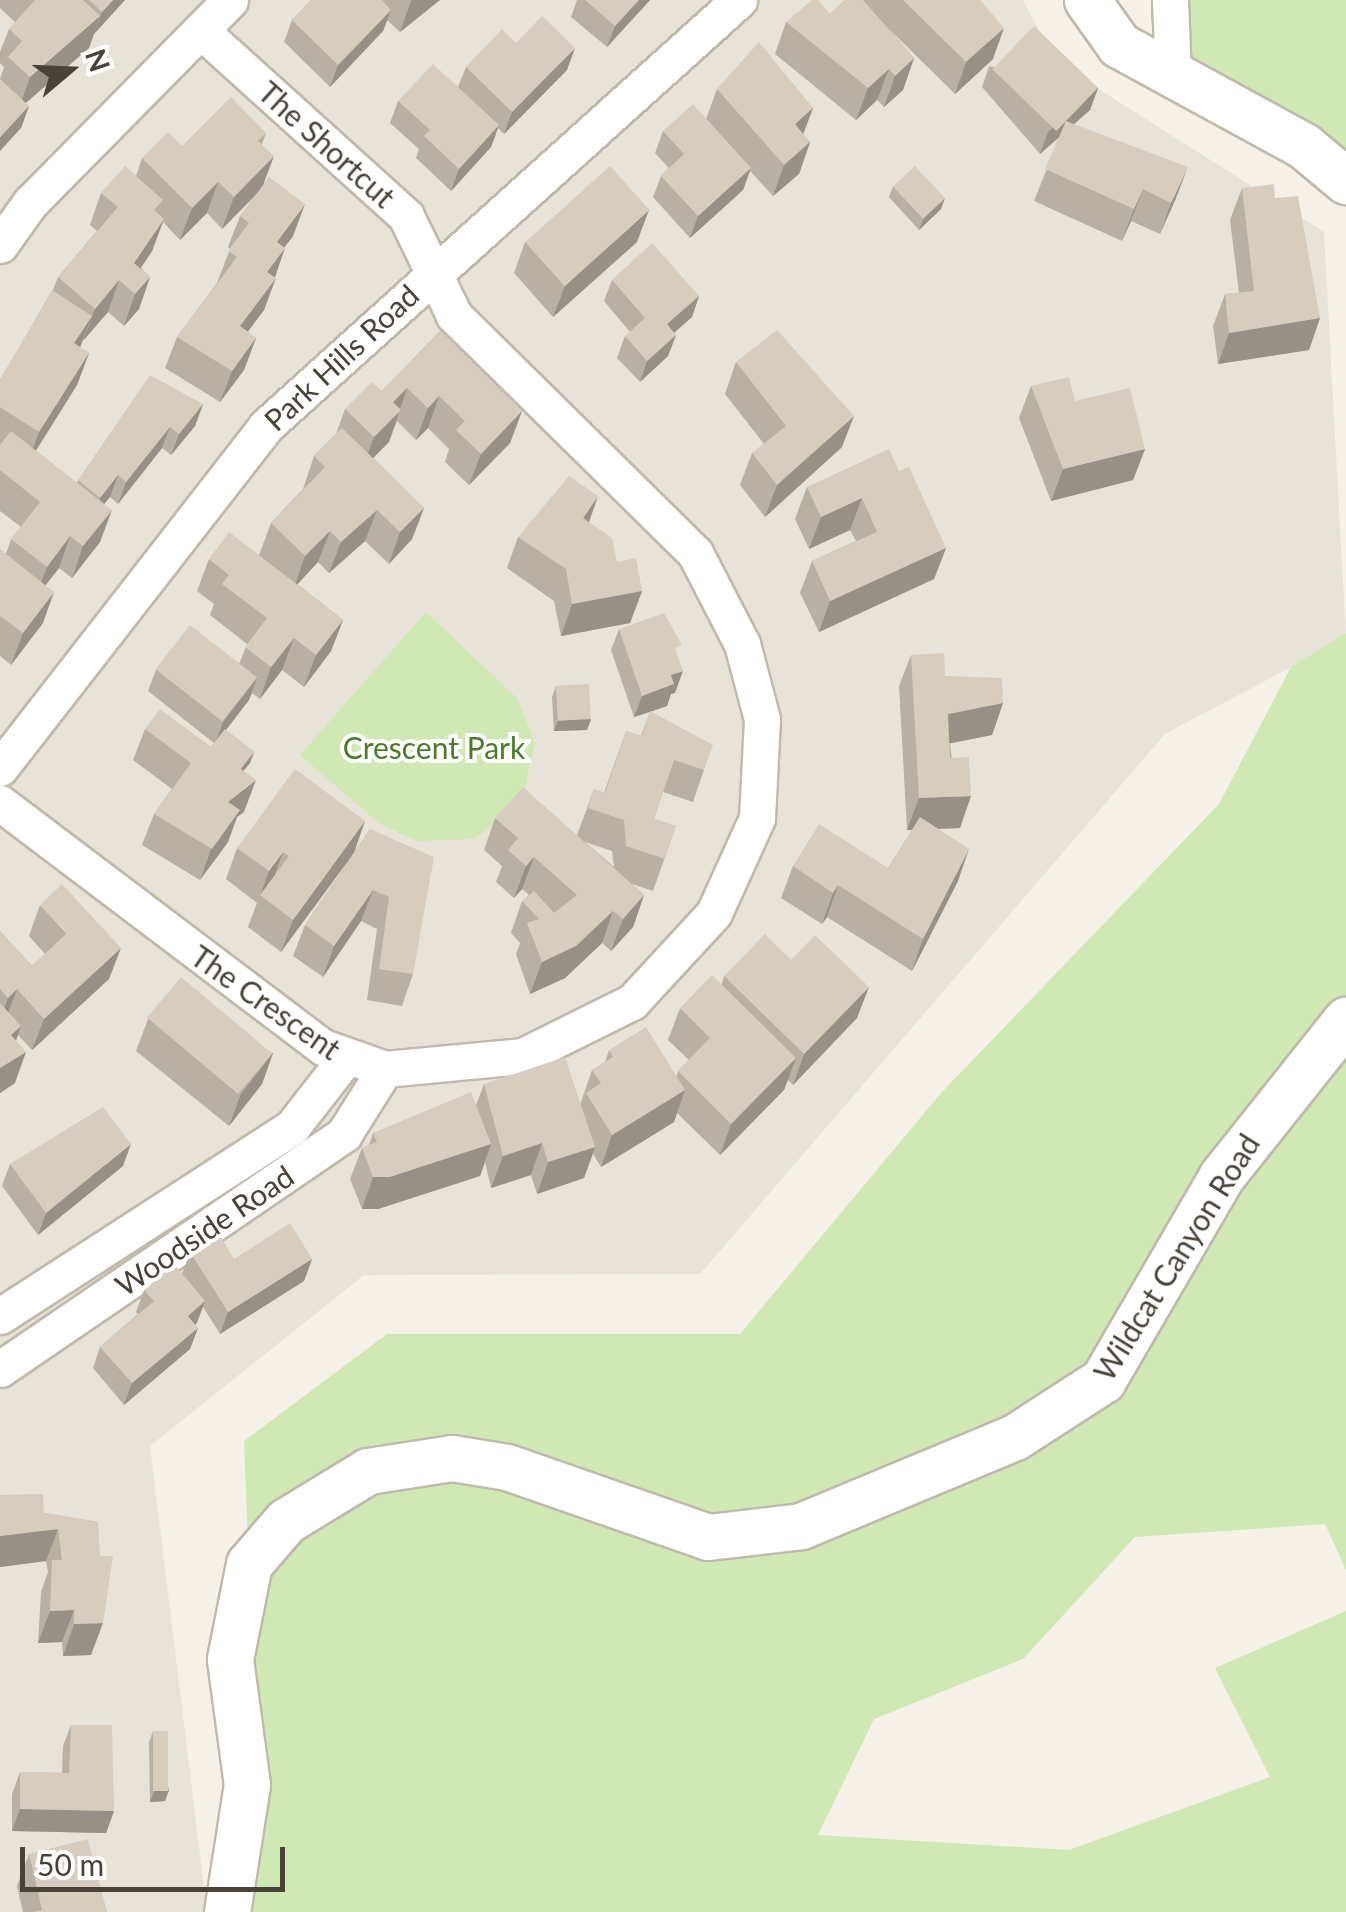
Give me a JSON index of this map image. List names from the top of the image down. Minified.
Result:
{"streets":{"street":["The Shortcut","Park Hills Road","The Crescent","Woodside Road","Wildcat Canyon Road"]},"crossings":[["The Shortcut","Park Hills Road"],["The Shortcut","The Crescent"],["Park Hills Road","The Crescent"],["The Crescent","Woodside Road"]],"parks":["Crescent Park"],"scale_bar":"50 m","north":"right"}
